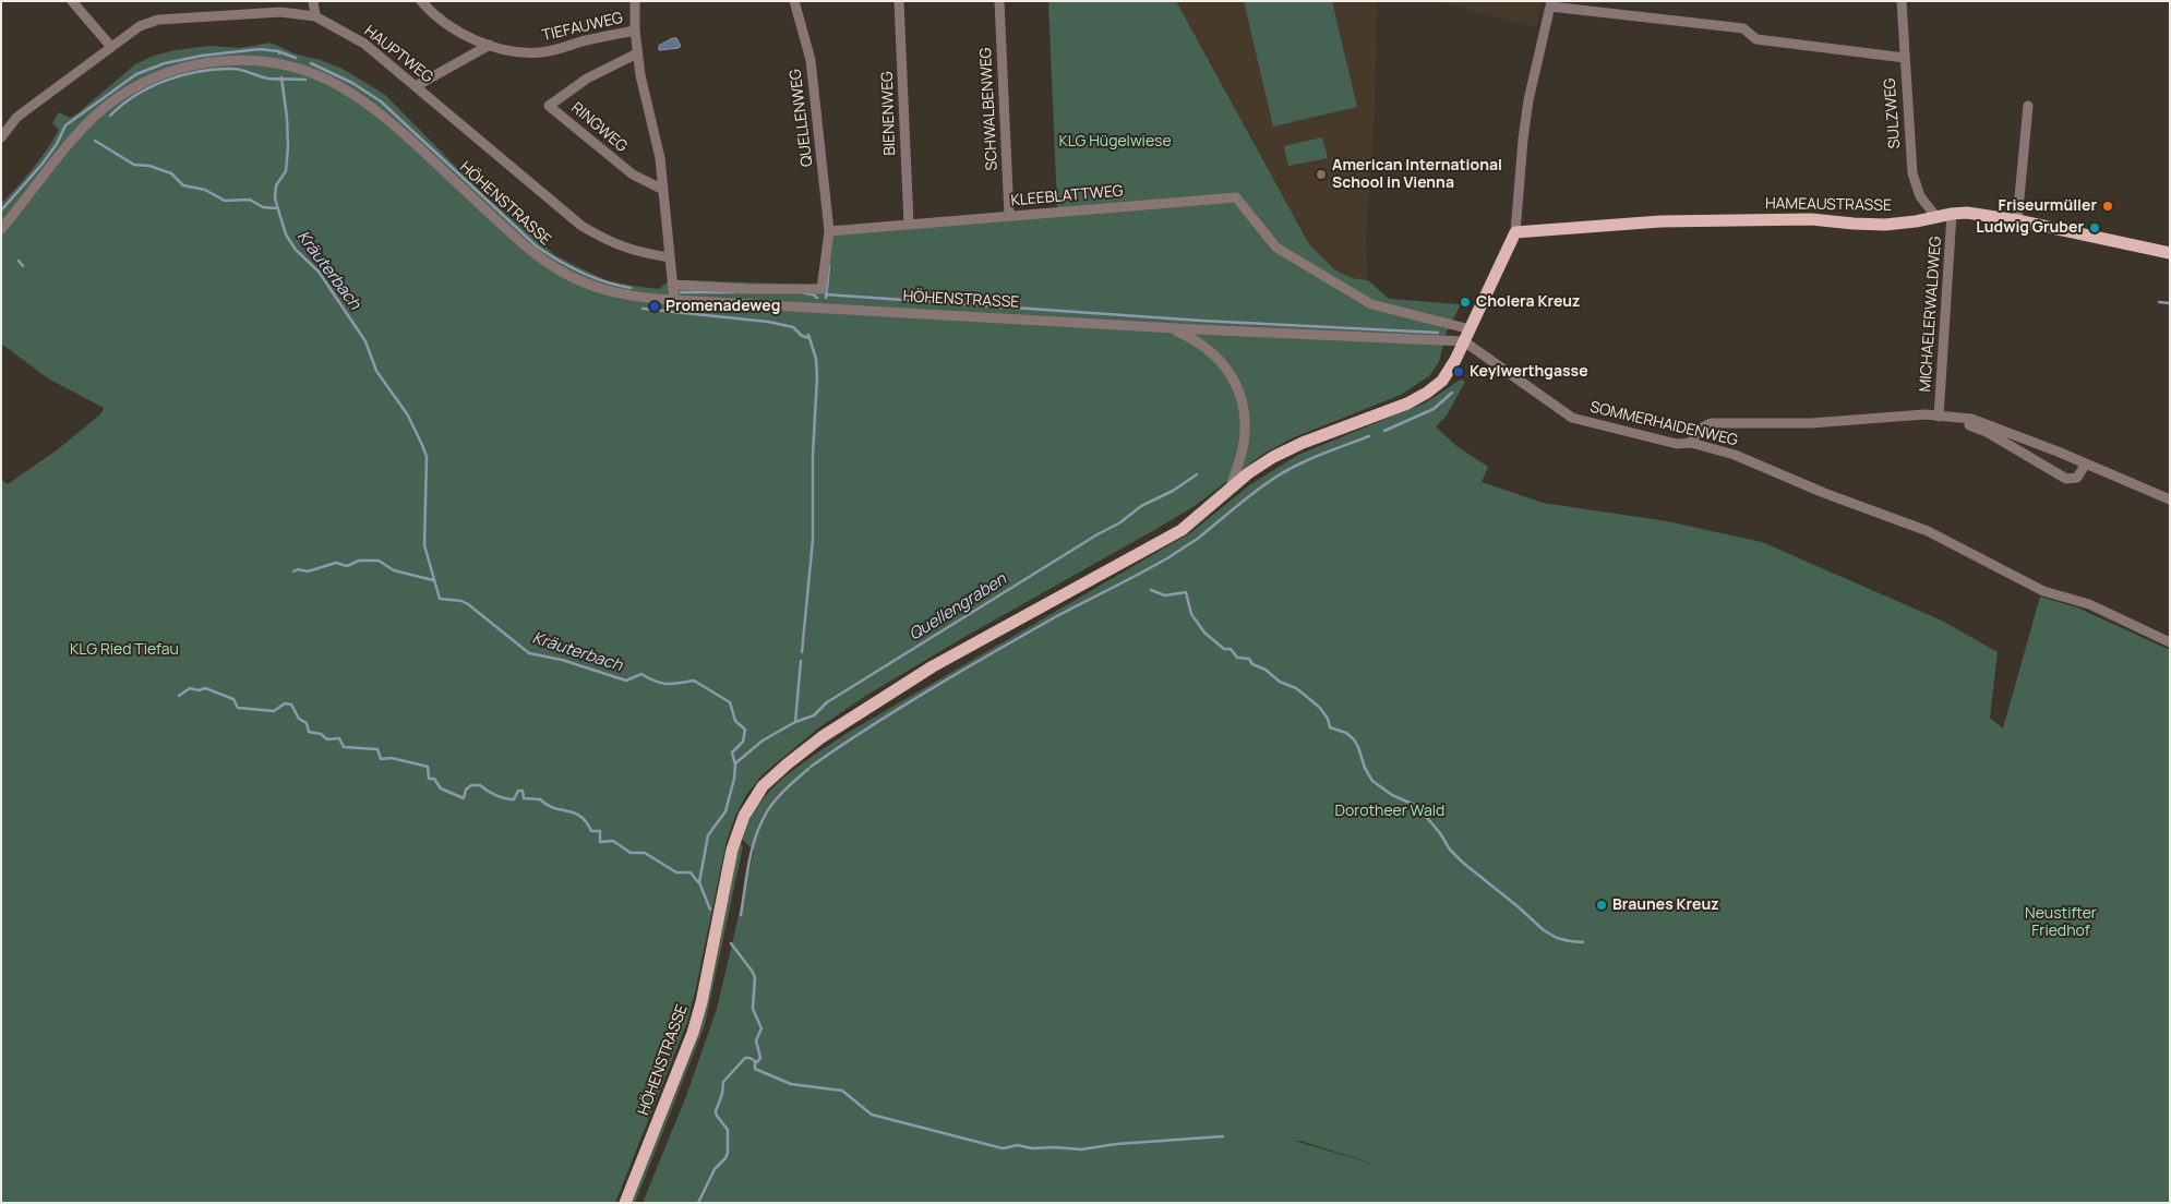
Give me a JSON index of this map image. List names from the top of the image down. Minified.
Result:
{"streets":{"main road":["HÖHENSTRASSE","HAMEAUSTRASSE"],"street":["TIEFAUWEG","HAUPTWEG","SCHWALBENWEG","BIENENWEG","SULZWEG","QUELLENWEG","RINGWEG","KLEEBLATTWEG","MICHAELERWALDWEG","SOMMERHAIDENWEG"]},"crossings":[["SCHWALBENWEG","KLEEBLATTWEG"],["BIENENWEG","KLEEBLATTWEG"],["SULZWEG","HAMEAUSTRASSE"],["QUELLENWEG","KLEEBLATTWEG"],["HAMEAUSTRASSE","MICHAELERWALDWEG"]],"water":["Kräuterbach","Quellengraben"],"parks":["KLG Hügelwiese","KLG Ried Tiefau","Dorotheer Wald","Neustifter Friedhof"],"places":["American International School in Vienna","Friseurmüller","Ludwig Gruber","Cholera Kreuz","Promenadeweg","Keylwerthgasse","Braunes Kreuz"]}
